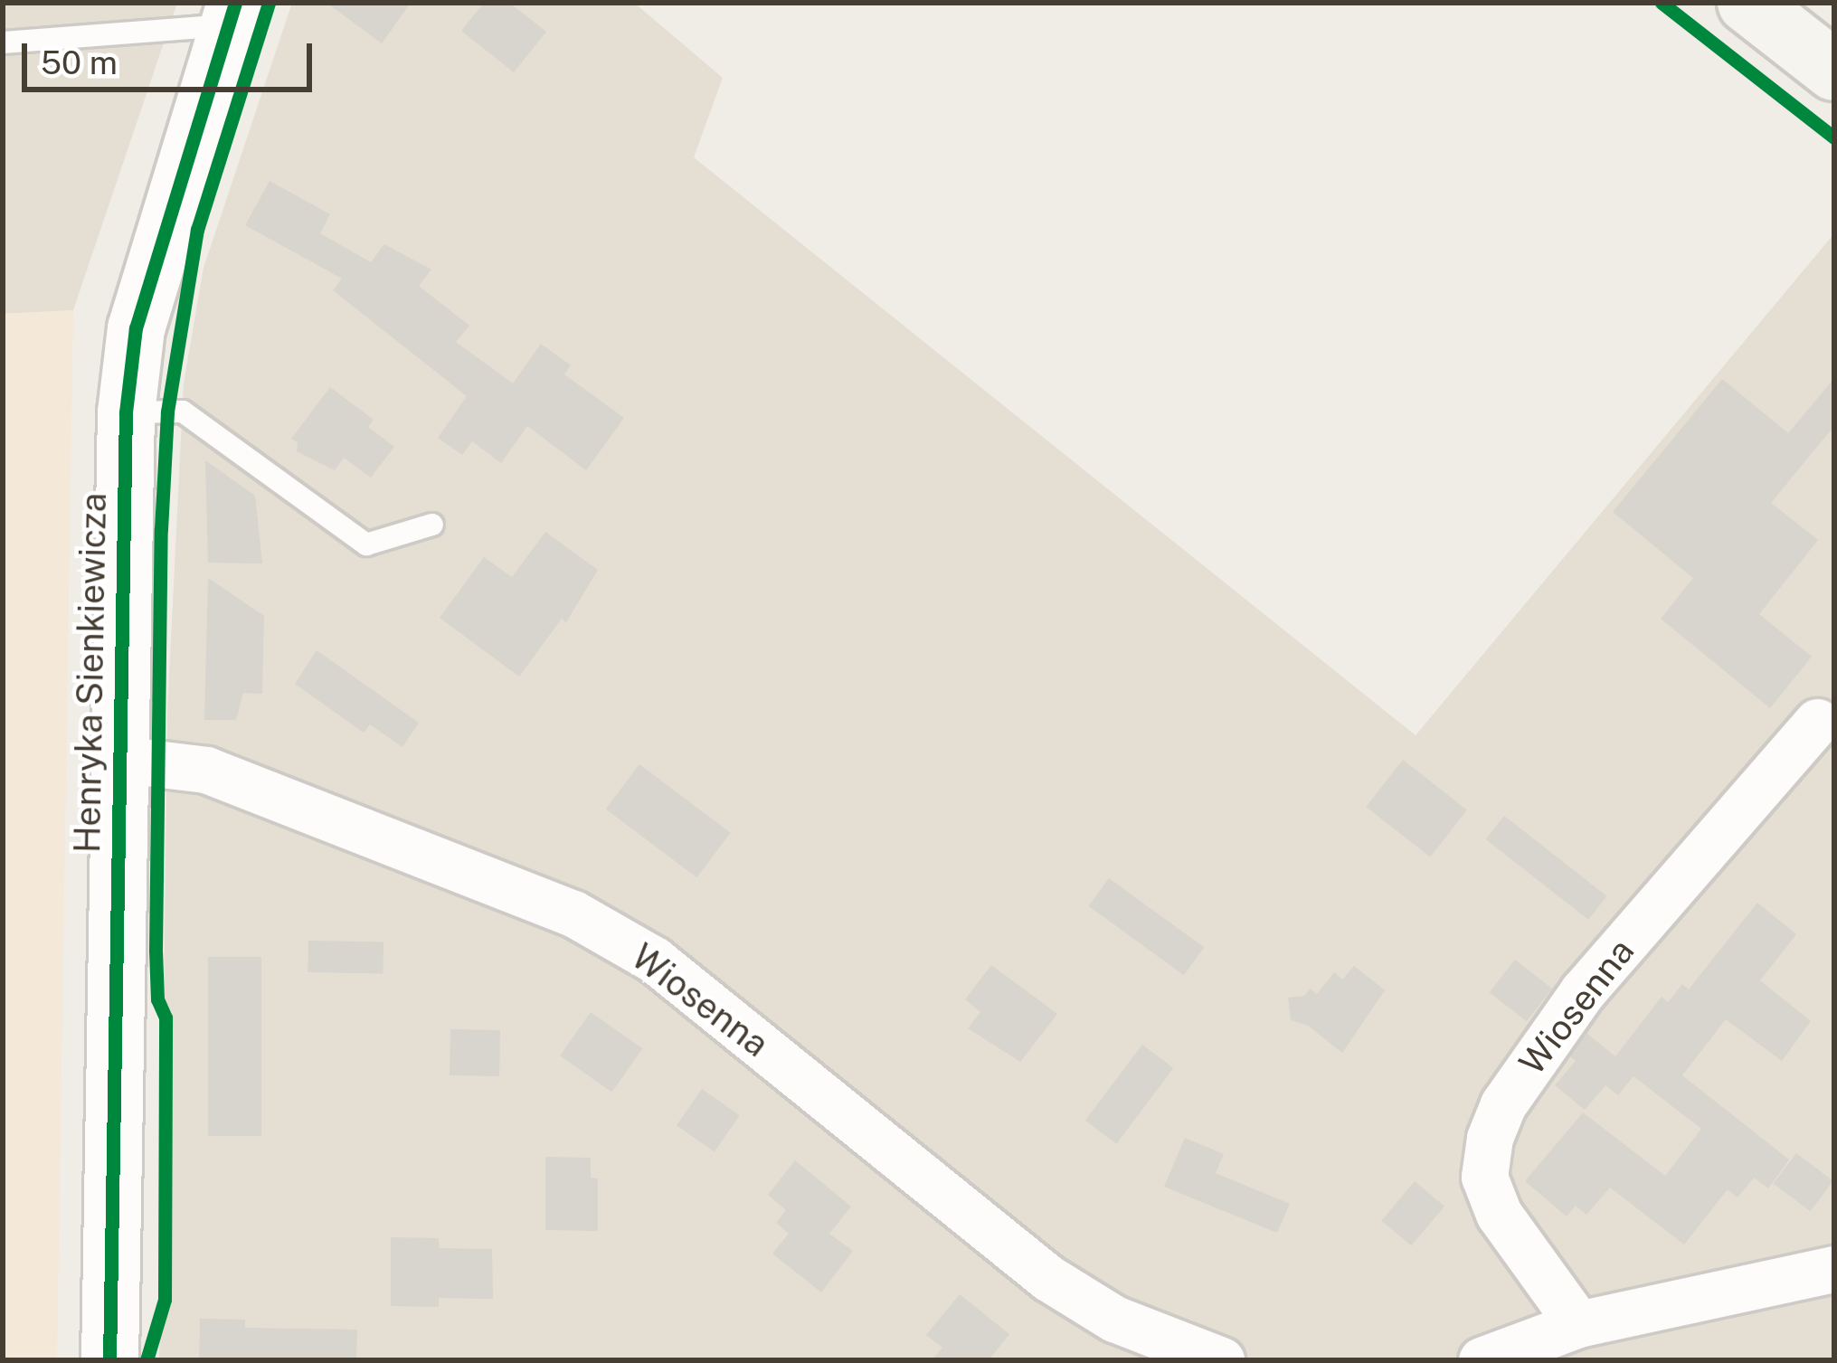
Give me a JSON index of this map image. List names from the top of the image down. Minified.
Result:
{"streets":{"street":["Henryka Sienkiewicza","Wiosenna"]},"crossings":[["Henryka Sienkiewicza","Wiosenna"]],"scale_bar":"50 m"}
